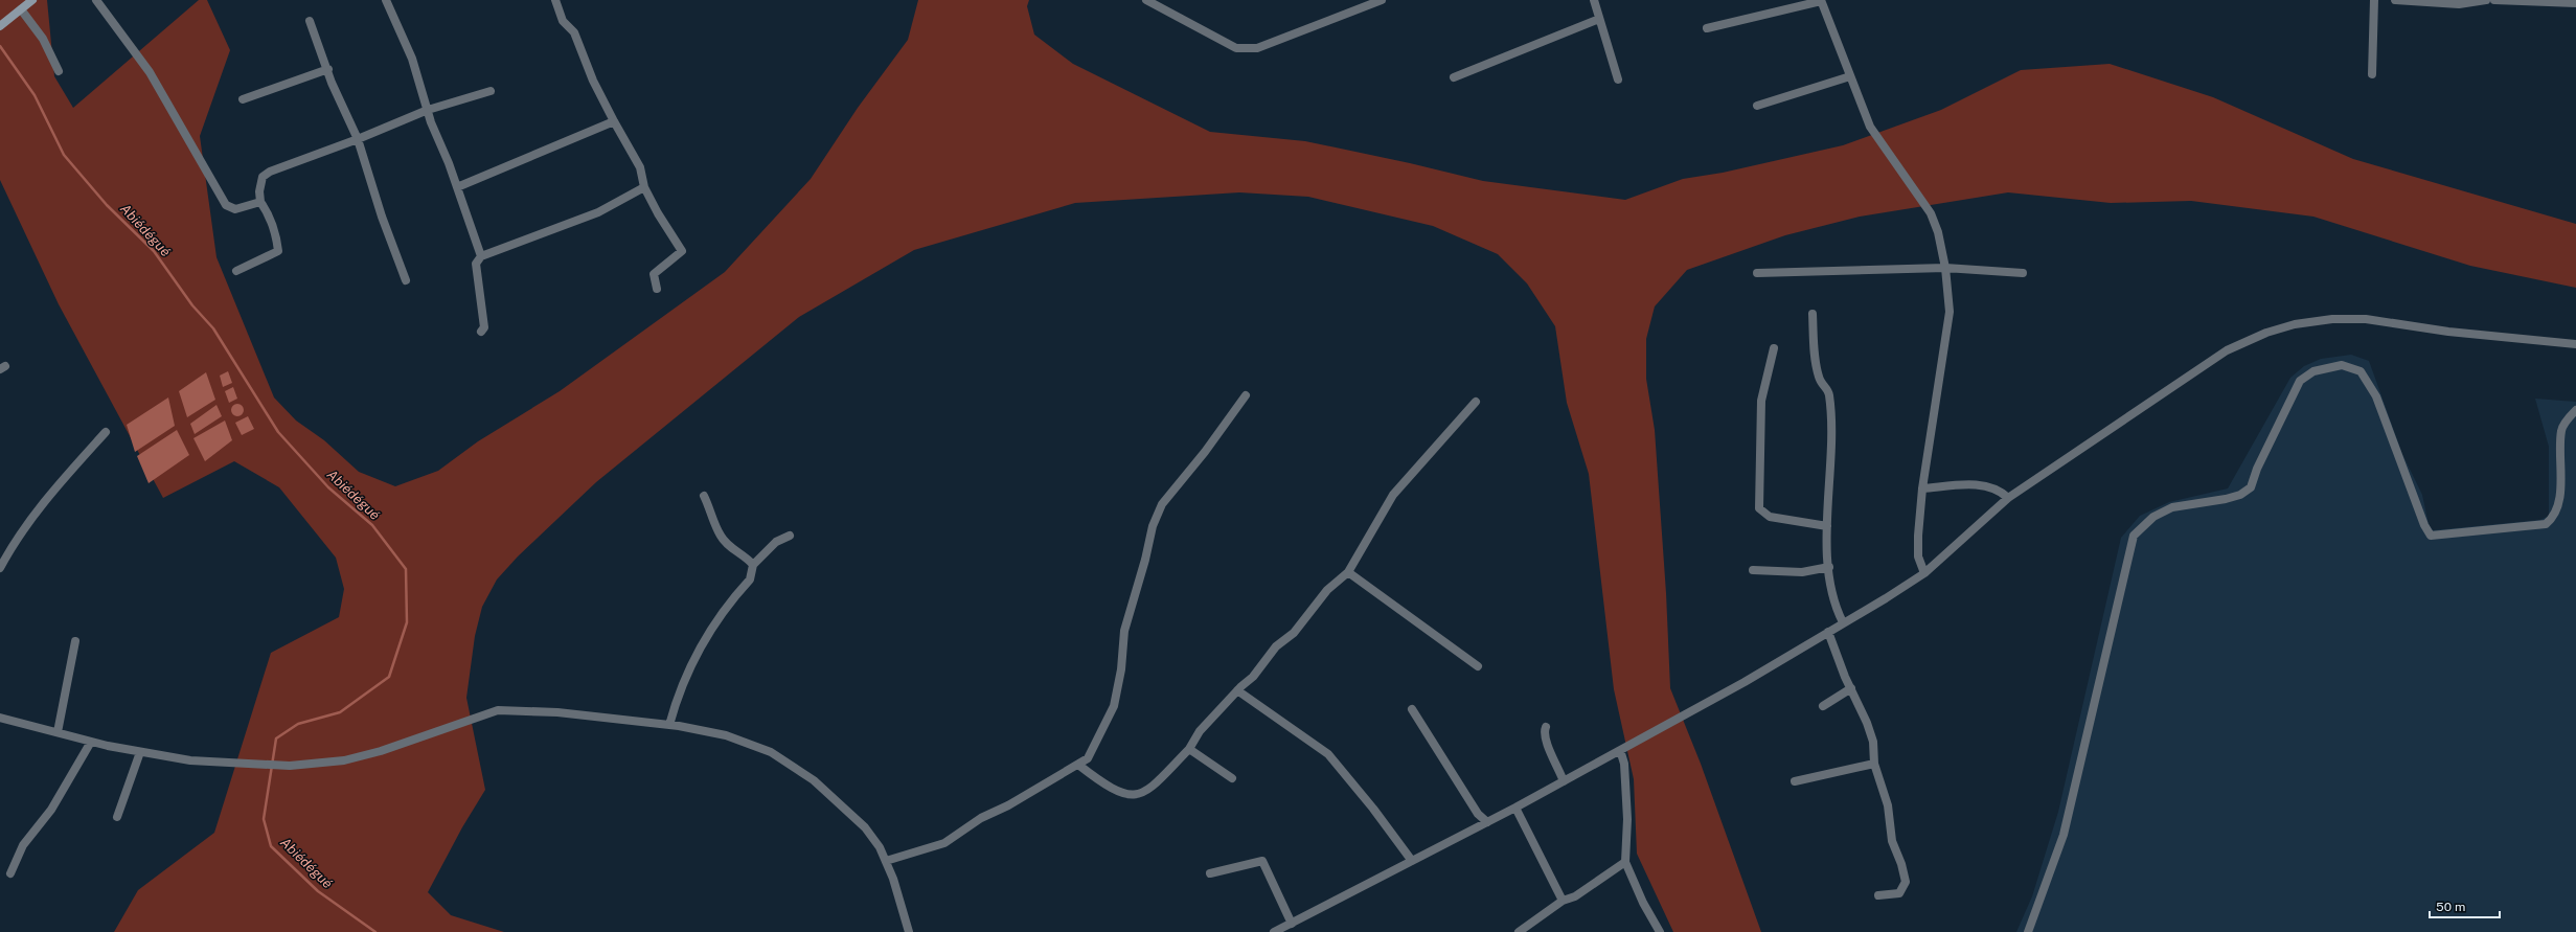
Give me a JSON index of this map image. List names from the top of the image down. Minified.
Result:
{"water":["Abiédégué"],"scale_bar":"50 m"}
